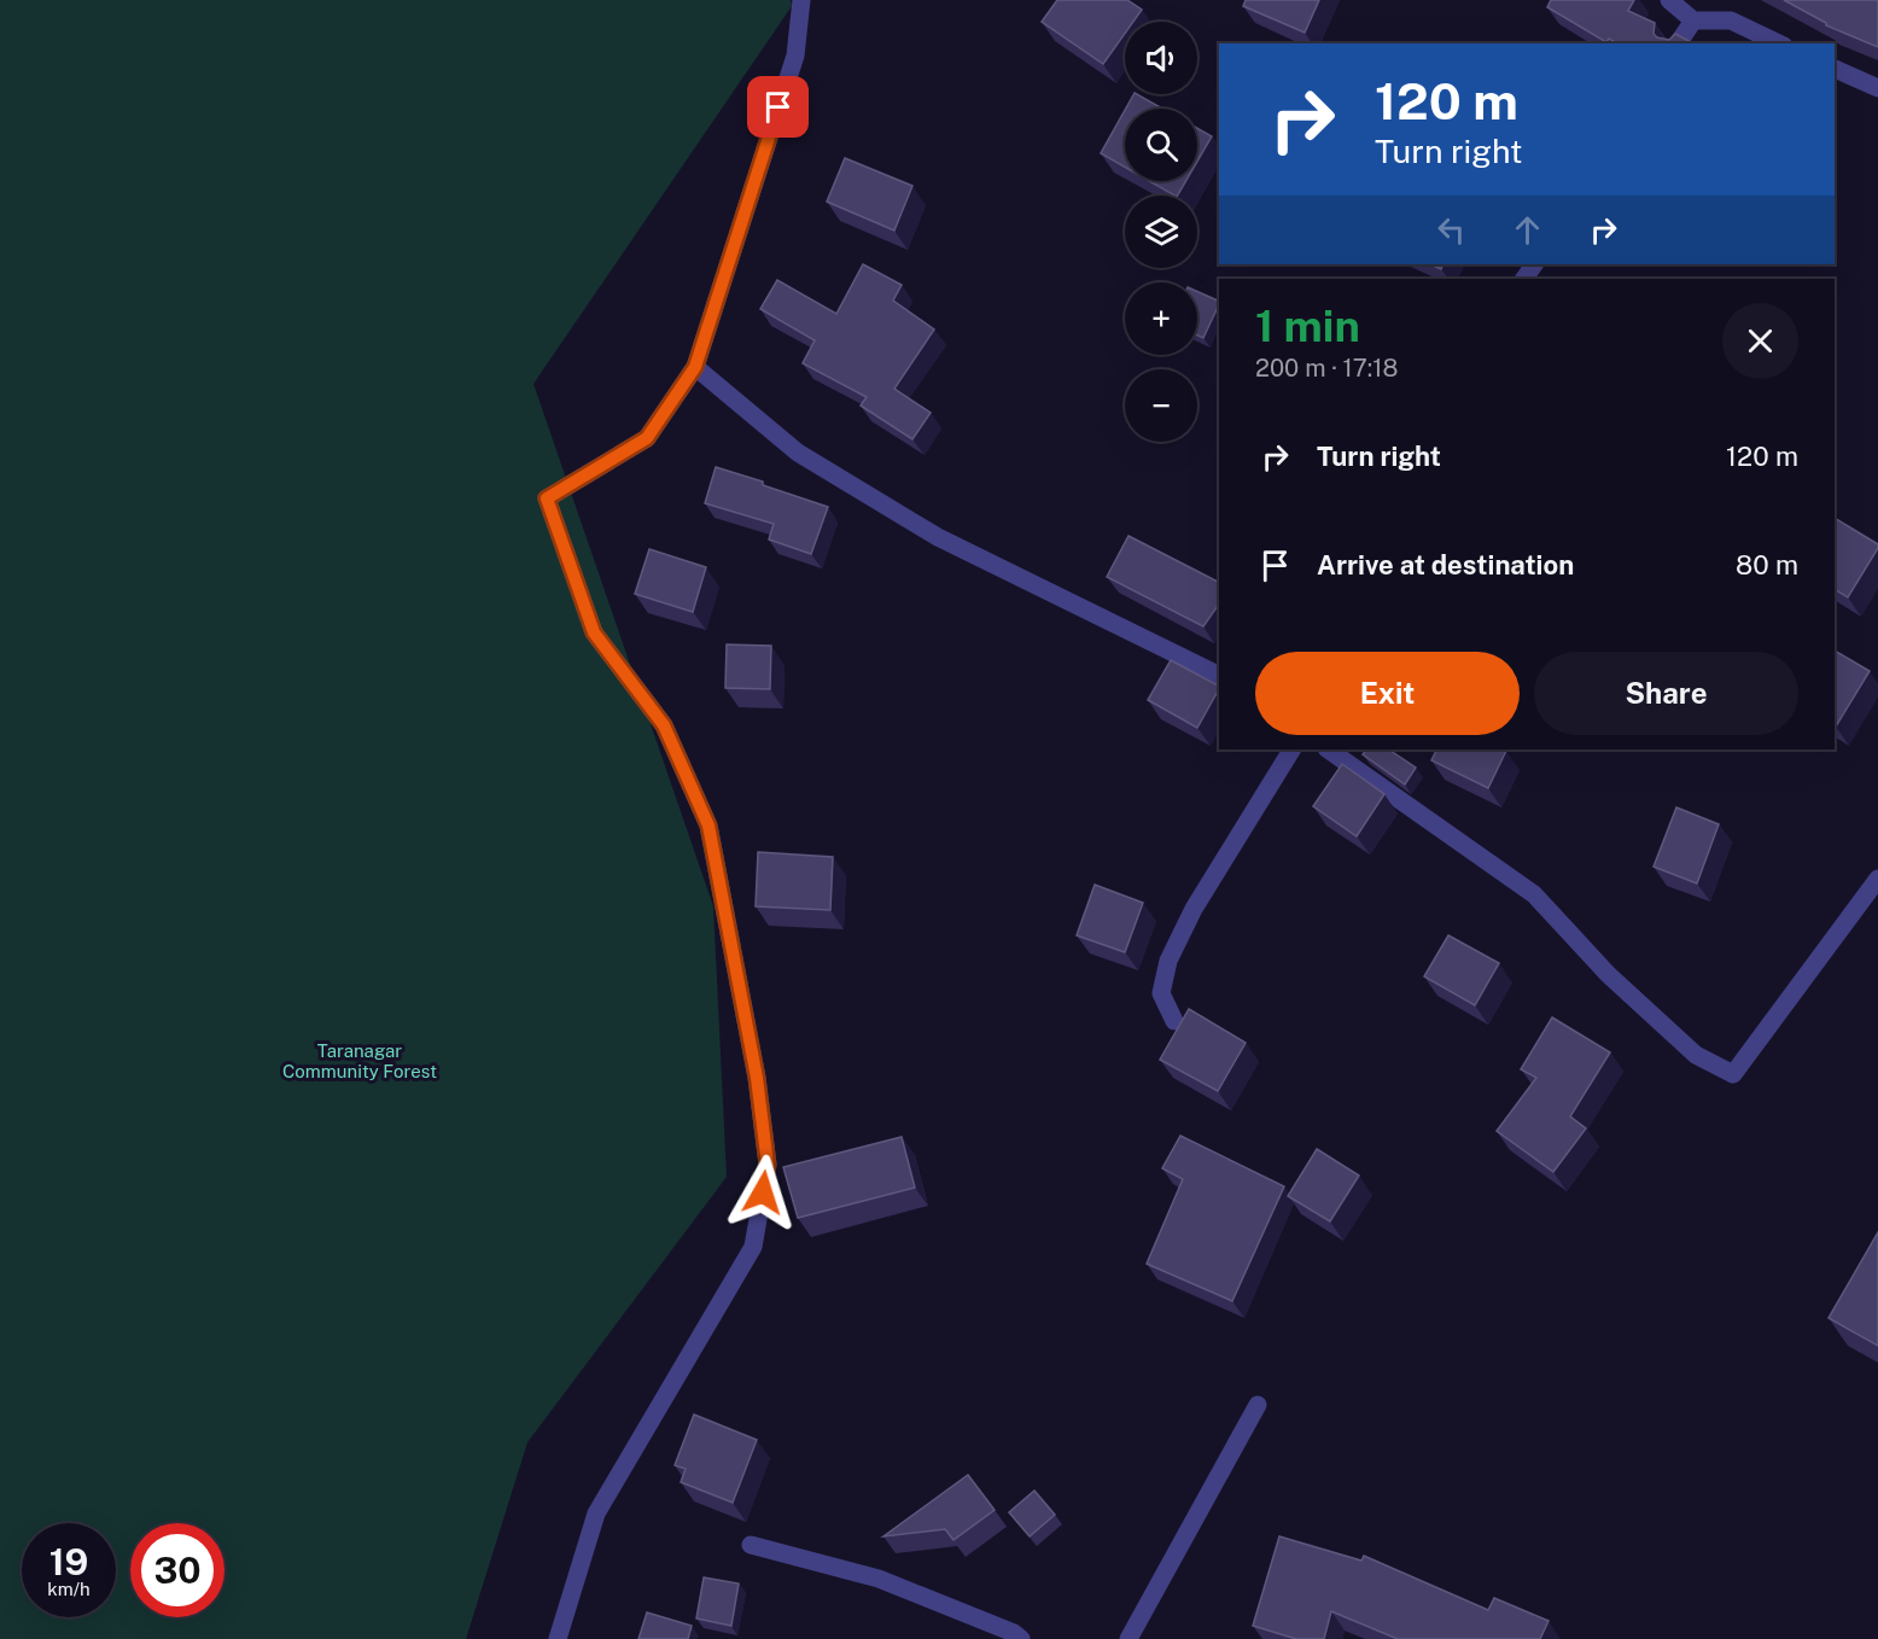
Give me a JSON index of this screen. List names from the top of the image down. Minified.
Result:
{"parks":["Taranagar Community Forest"],"page":{"map_buttons":["+","−"],"turn":["120 m","Turn right"],"heading":["1 min","200 m · 17:18"],"list":[{"name":"Turn right","value":"120 m"},{"name":"Arrive at destination","value":"80 m"}],"buttons":["Exit","Share"],"speed":"19 km/h","limit":"30"}}
